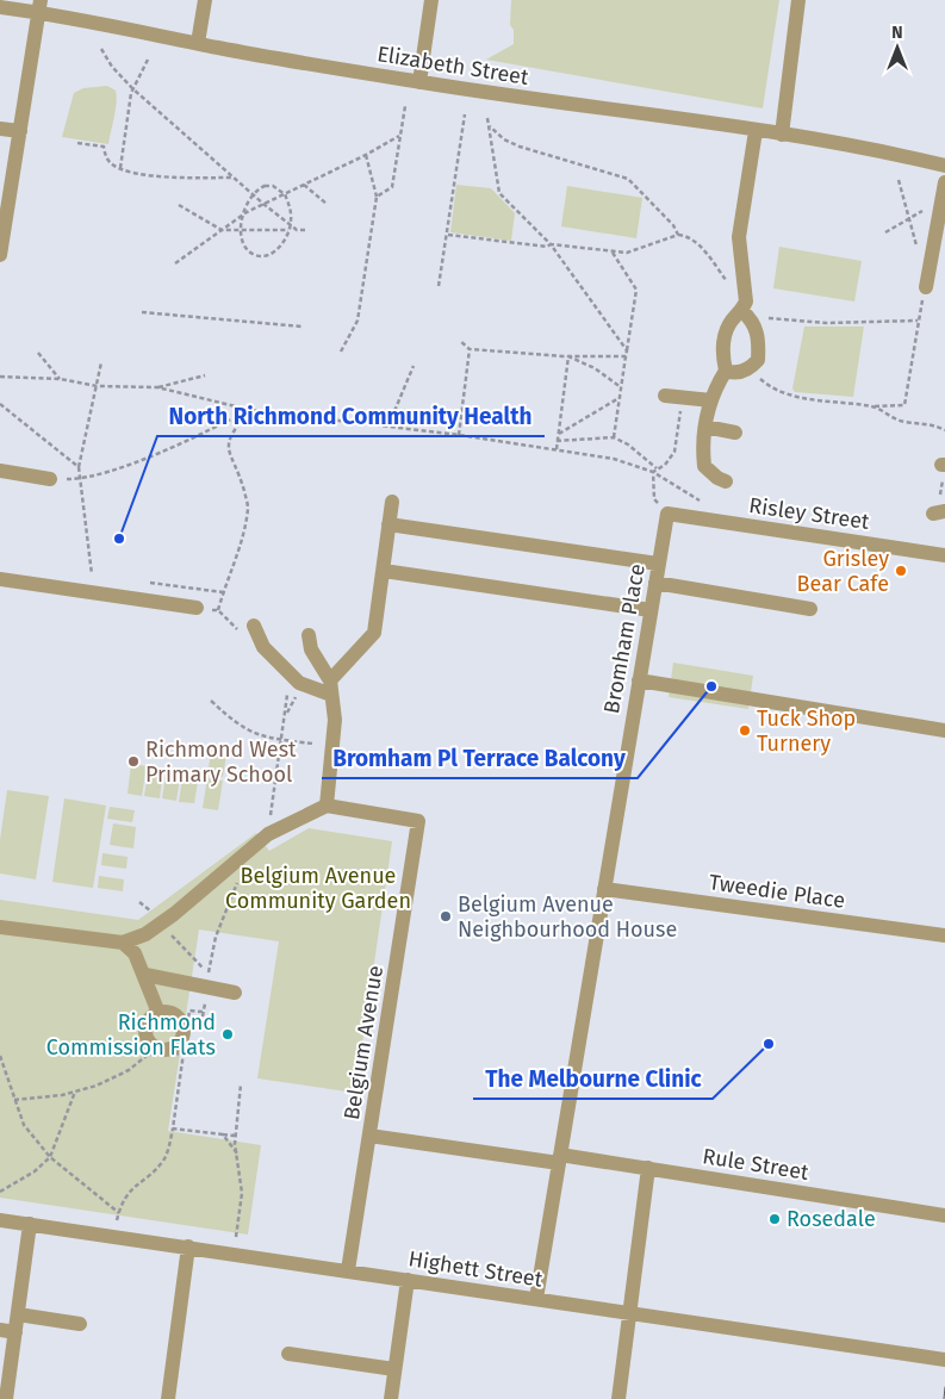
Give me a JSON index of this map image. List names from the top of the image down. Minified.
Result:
{"streets":{"street":["Elizabeth Street","Risley Street","Bromham Place","Tweedie Place","Belgium Avenue","Rule Street","Highett Street"]},"crossings":[["Risley Street","Bromham Place"],["Bromham Place","Tweedie Place"],["Bromham Place","Rule Street"],["Bromham Place","Highett Street"],["Belgium Avenue","Rule Street"],["Belgium Avenue","Highett Street"]],"parks":["Belgium Avenue Community Garden"],"places":["North Richmond Community Health","Grisley Bear Cafe","Bromham Pl Terrace Balcony","Tuck Shop Turnery","Richmond West Primary School","Belgium Avenue Neighbourhood House","Richmond Commission Flats","The Melbourne Clinic","Rosedale"],"north":"top"}
